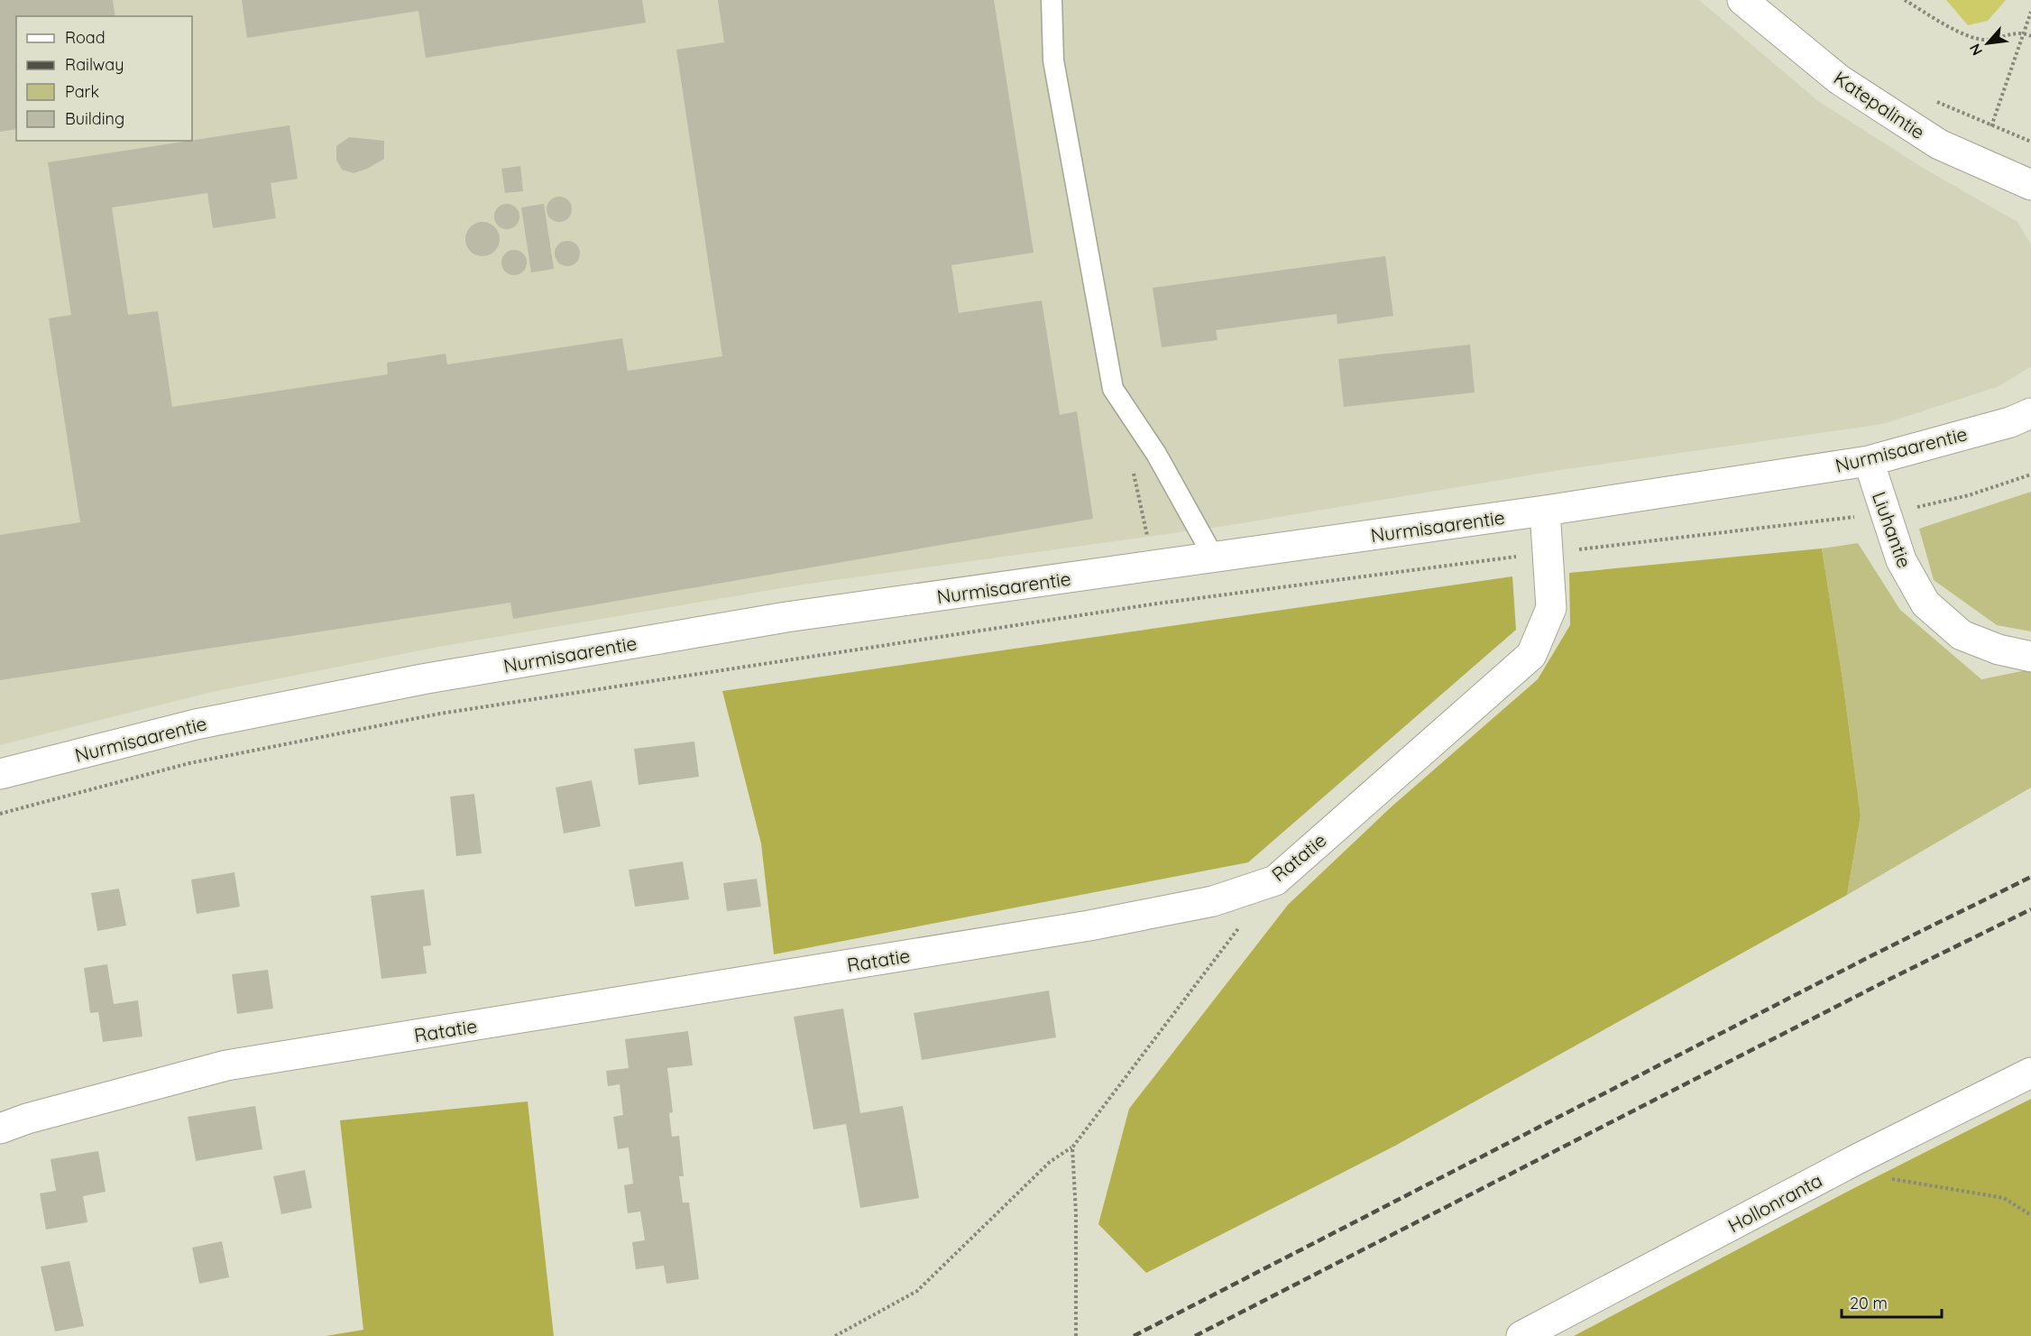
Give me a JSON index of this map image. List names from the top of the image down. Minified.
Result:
{"streets":{"street":["Katepalintie","Nurmisaarentie","Liuhantie","Ratatie","Hollonranta"]},"crossings":[["Nurmisaarentie","Liuhantie"],["Nurmisaarentie","Ratatie"]],"legend":["Road","Railway","Park","Building"],"scale_bar":"20 m","north":"bottom left"}
